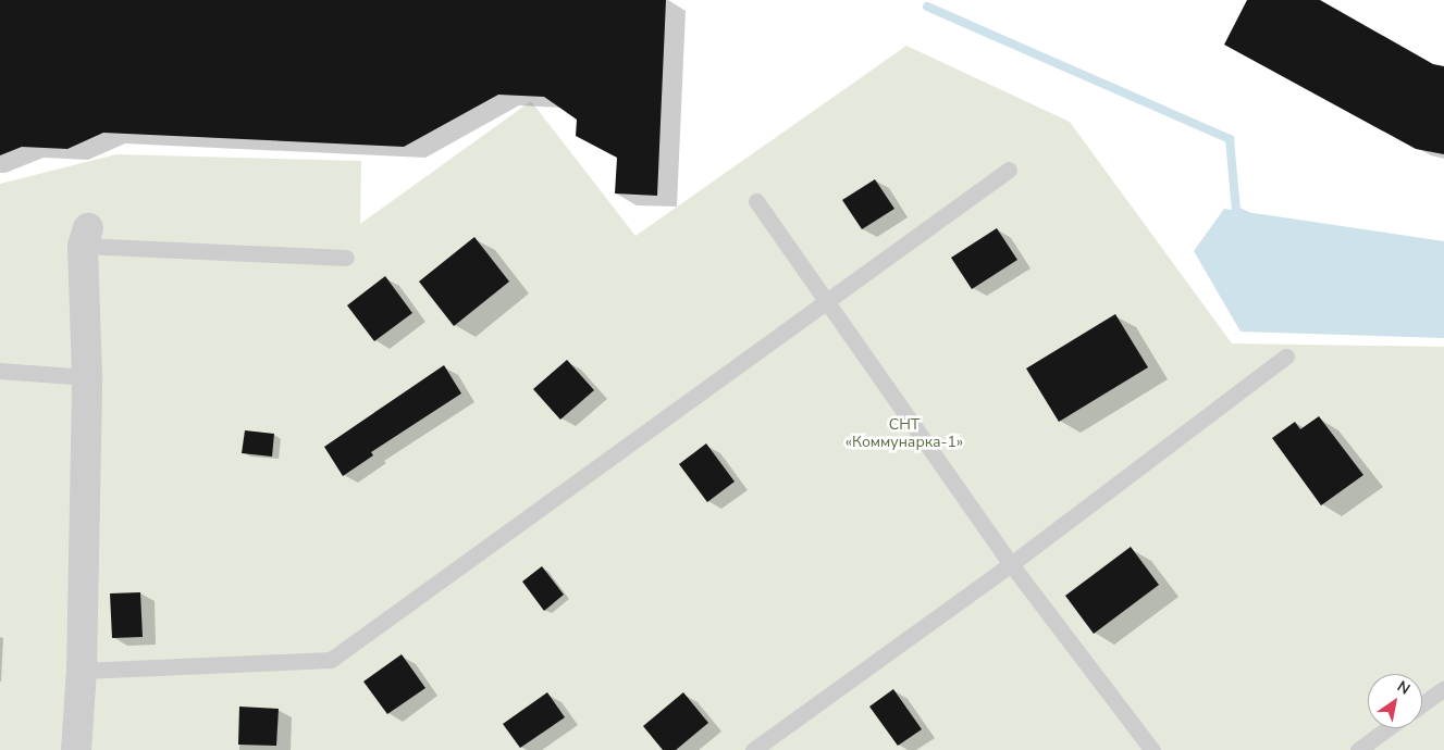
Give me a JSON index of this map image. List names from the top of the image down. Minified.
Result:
{"parks":["СНТ «Коммунарка-1»"],"north":"top right"}
